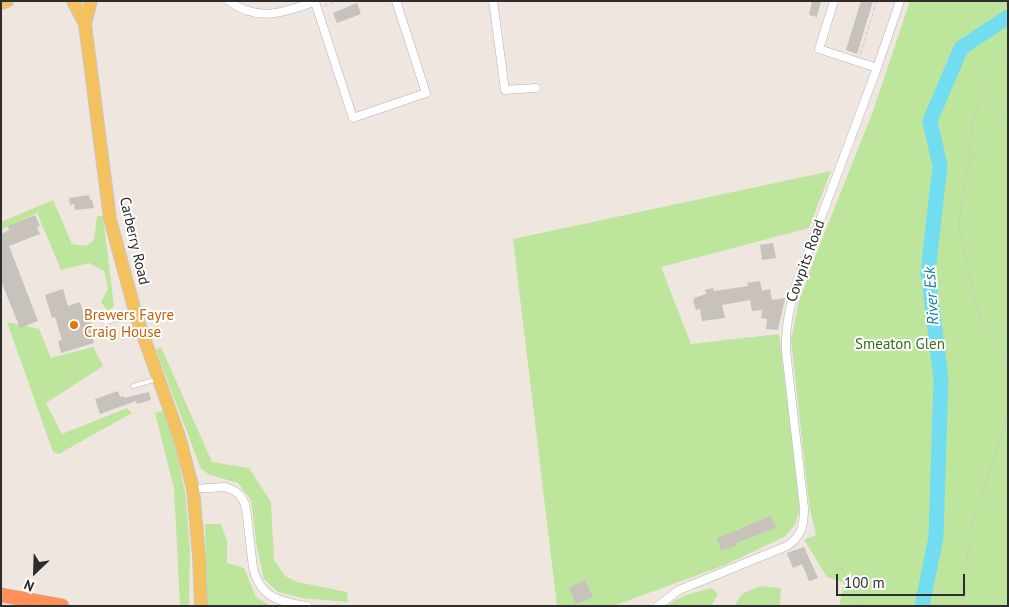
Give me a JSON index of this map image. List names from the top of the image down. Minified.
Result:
{"streets":{"main road":["Carberry Road"],"street":["Cowpits Road"]},"water":["River Esk"],"parks":["Smeaton Glen"],"places":["Brewers Fayre Craig House"],"scale_bar":"100 m","north":"bottom left"}
